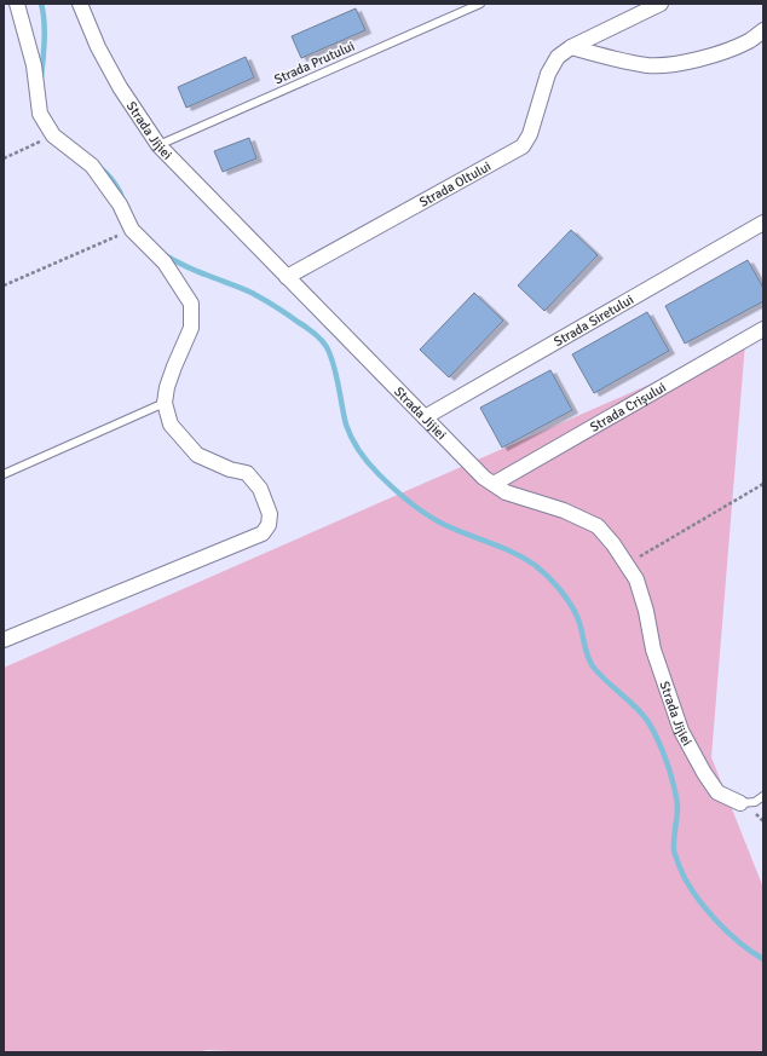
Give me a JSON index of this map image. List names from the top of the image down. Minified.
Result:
{"streets":{"street":["Strada Jijiei","Strada Oltului","Strada Siretului","Strada Crișului"],"lane":["Strada Prutului"]},"crossings":[["Strada Prutului","Strada Jijiei"],["Strada Jijiei","Strada Oltului"],["Strada Jijiei","Strada Siretului"],["Strada Jijiei","Strada Crișului"]]}
